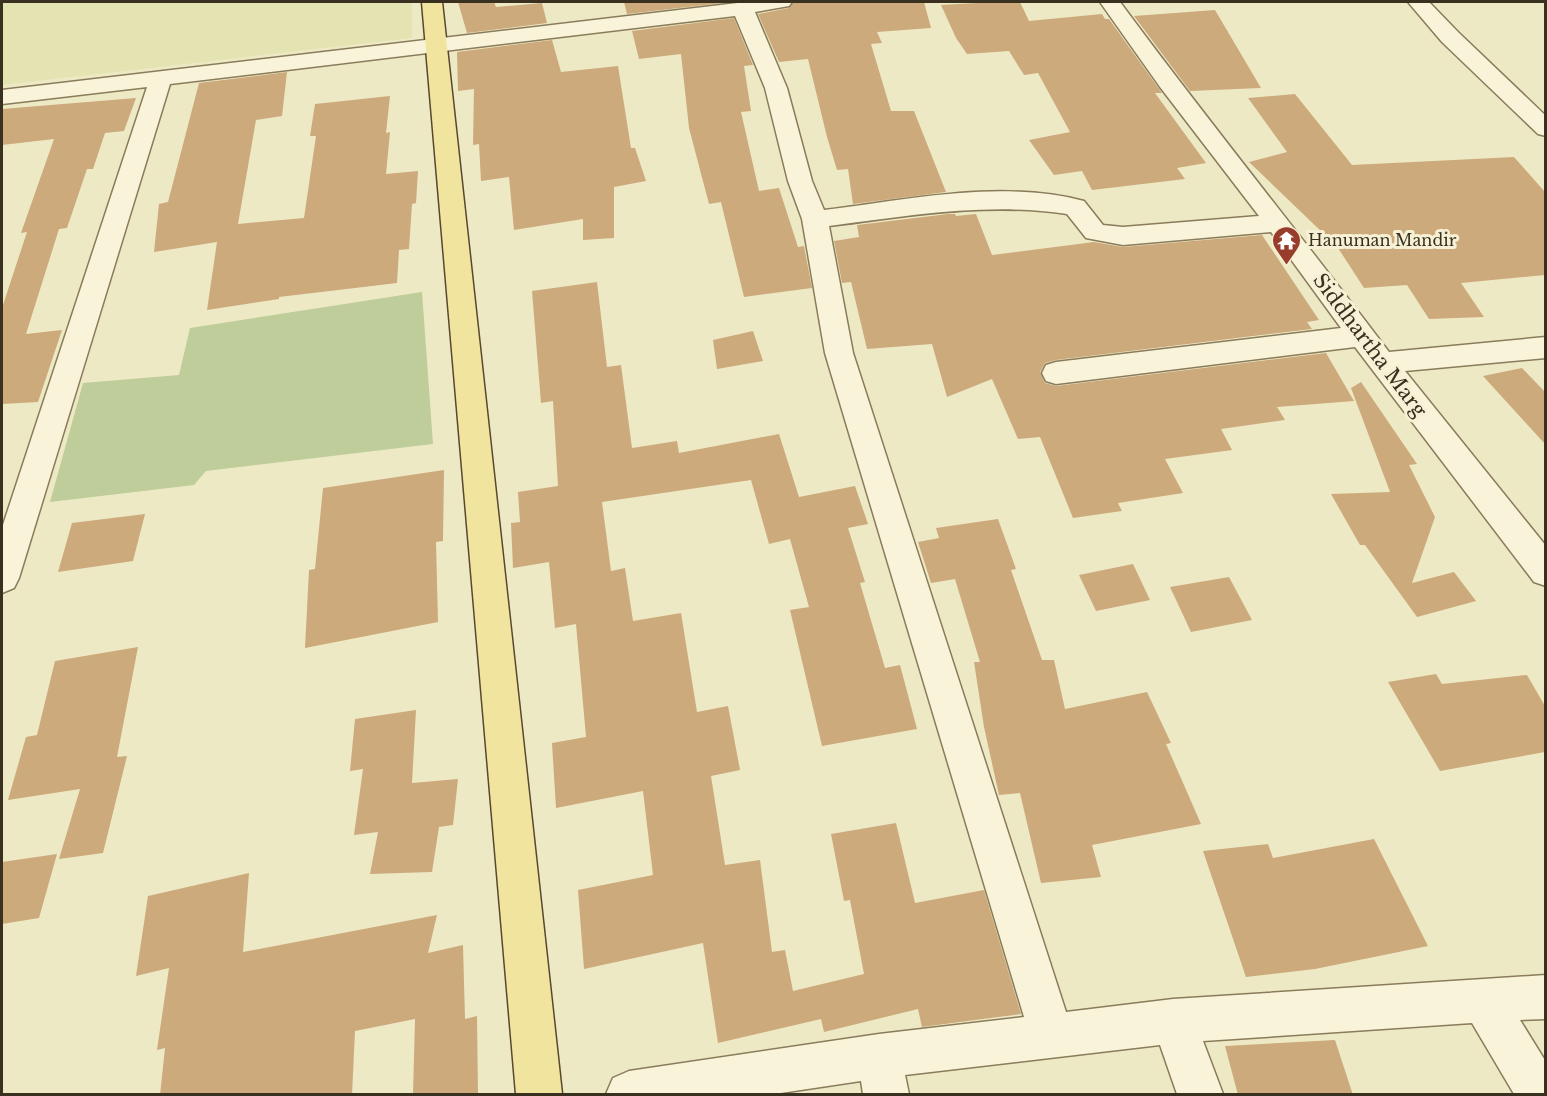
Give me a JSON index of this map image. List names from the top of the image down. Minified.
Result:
{"streets":{"street":["Siddhartha Marg"]},"places":{"temple":["Hanuman Mandir"]}}
